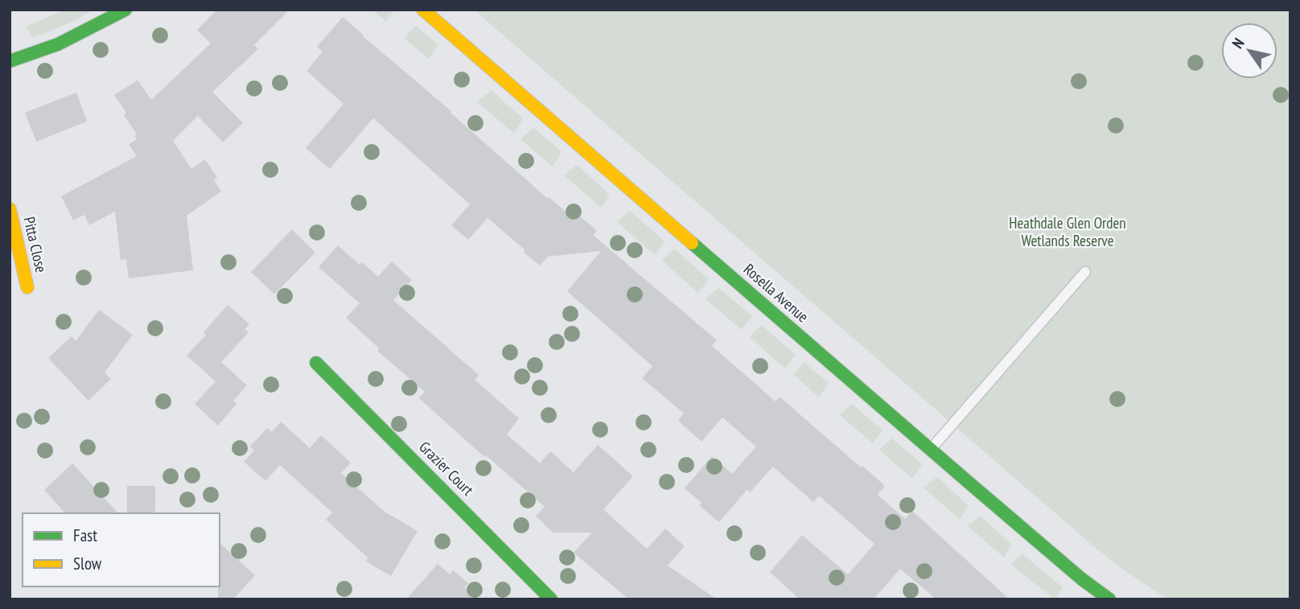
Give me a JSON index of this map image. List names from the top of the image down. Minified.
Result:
{"streets":{"street":["Pitta Close","Rosella Avenue","Grazier Court"]},"parks":["Heathdale Glen Orden Wetlands Reserve"],"legend":["Fast","Slow"],"north":"top left"}
